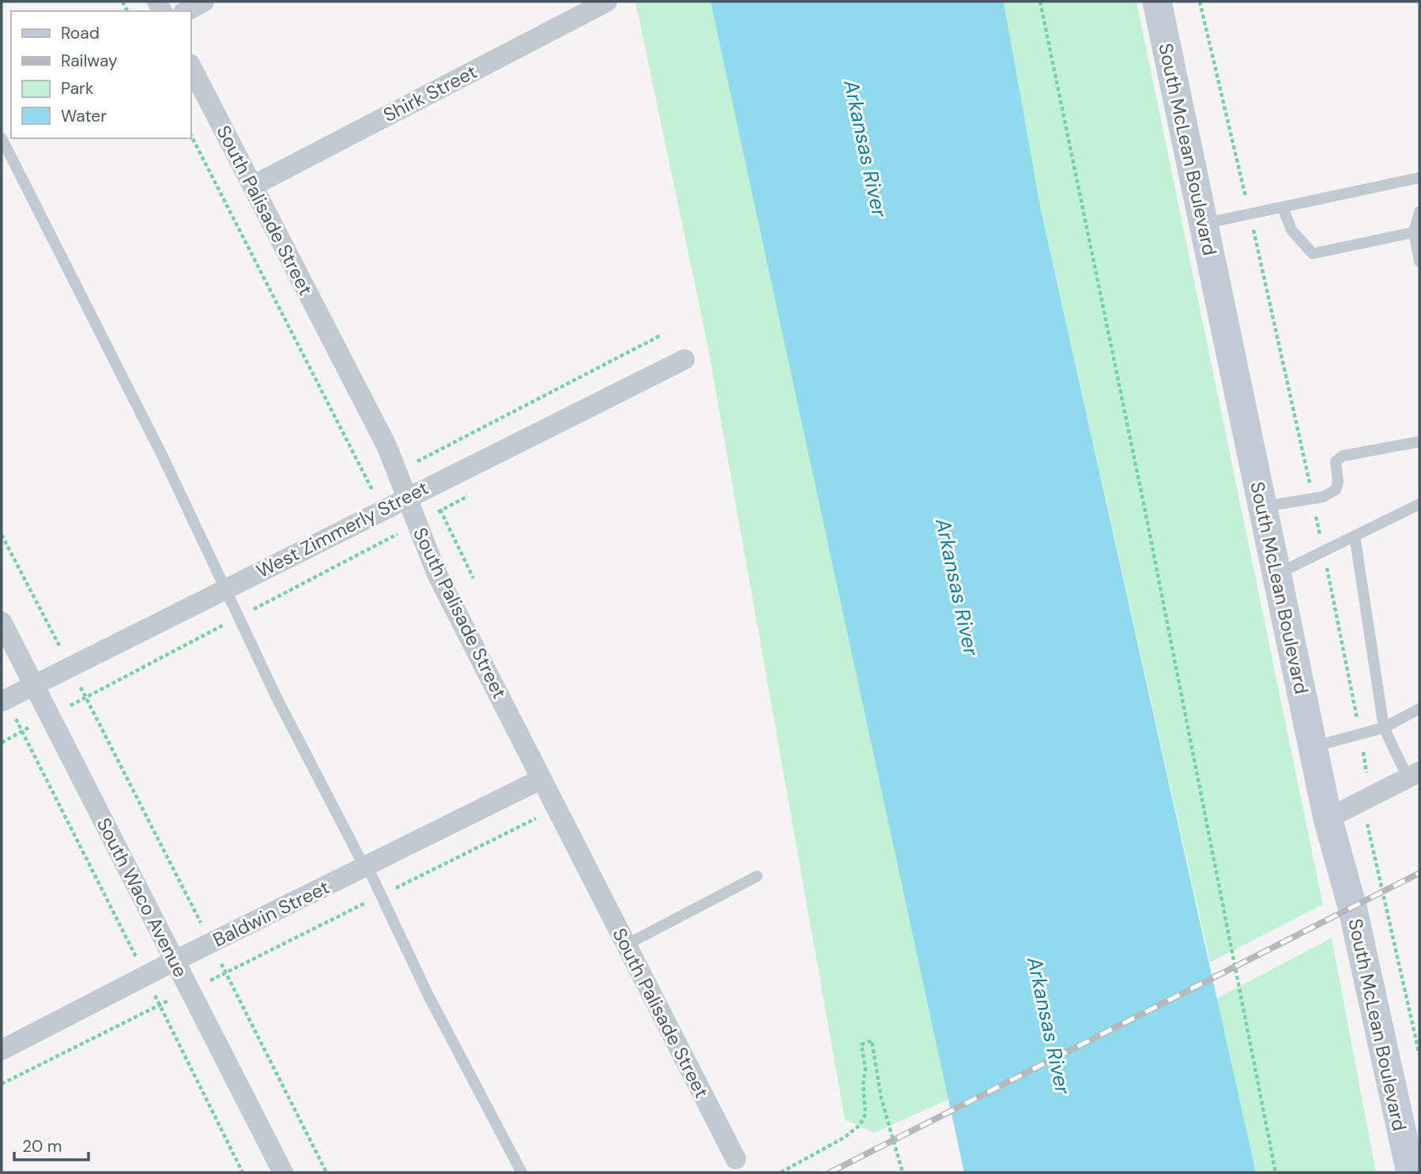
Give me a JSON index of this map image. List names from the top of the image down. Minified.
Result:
{"streets":{"main road":["South McLean Boulevard"],"street":["Shirk Street","South Palisade Street","West Zimmerly Street","South Waco Avenue","Baldwin Street"]},"crossings":[["Shirk Street","South Palisade Street"],["South Palisade Street","West Zimmerly Street"],["South Palisade Street","Baldwin Street"],["West Zimmerly Street","South Waco Avenue"],["South Waco Avenue","Baldwin Street"]],"water":["Arkansas River"],"legend":["Road","Railway","Park","Water"],"scale_bar":"20 m"}
